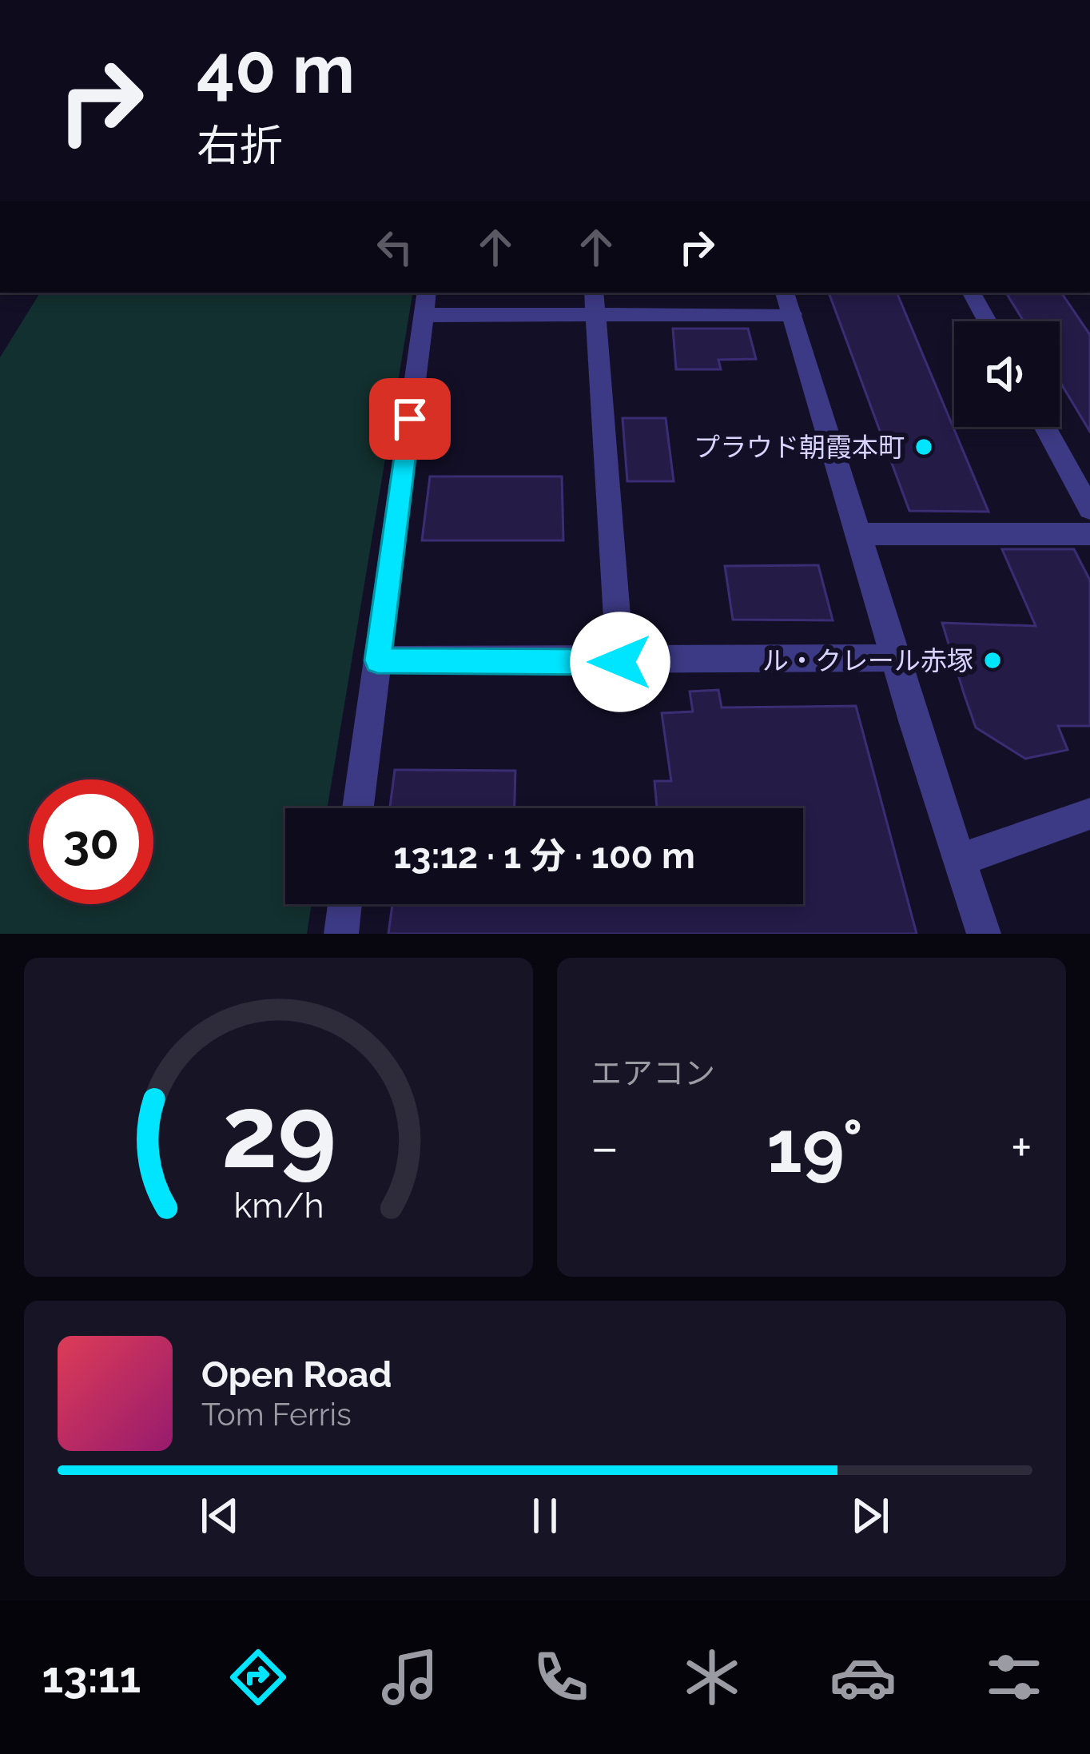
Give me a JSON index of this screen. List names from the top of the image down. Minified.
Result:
{"places":["プラウド朝霞本町","ル・クレール赤塚"],"page":{"turn":["40 m","右折"],"limit":"30","trip":"13:12 · 1 分 · 100 m","tile":"エアコン","heat":["−","19°","+"],"song":["Open Road","Tom Ferris"],"tabs":"13:11","gauge":["29","km/h"]}}
